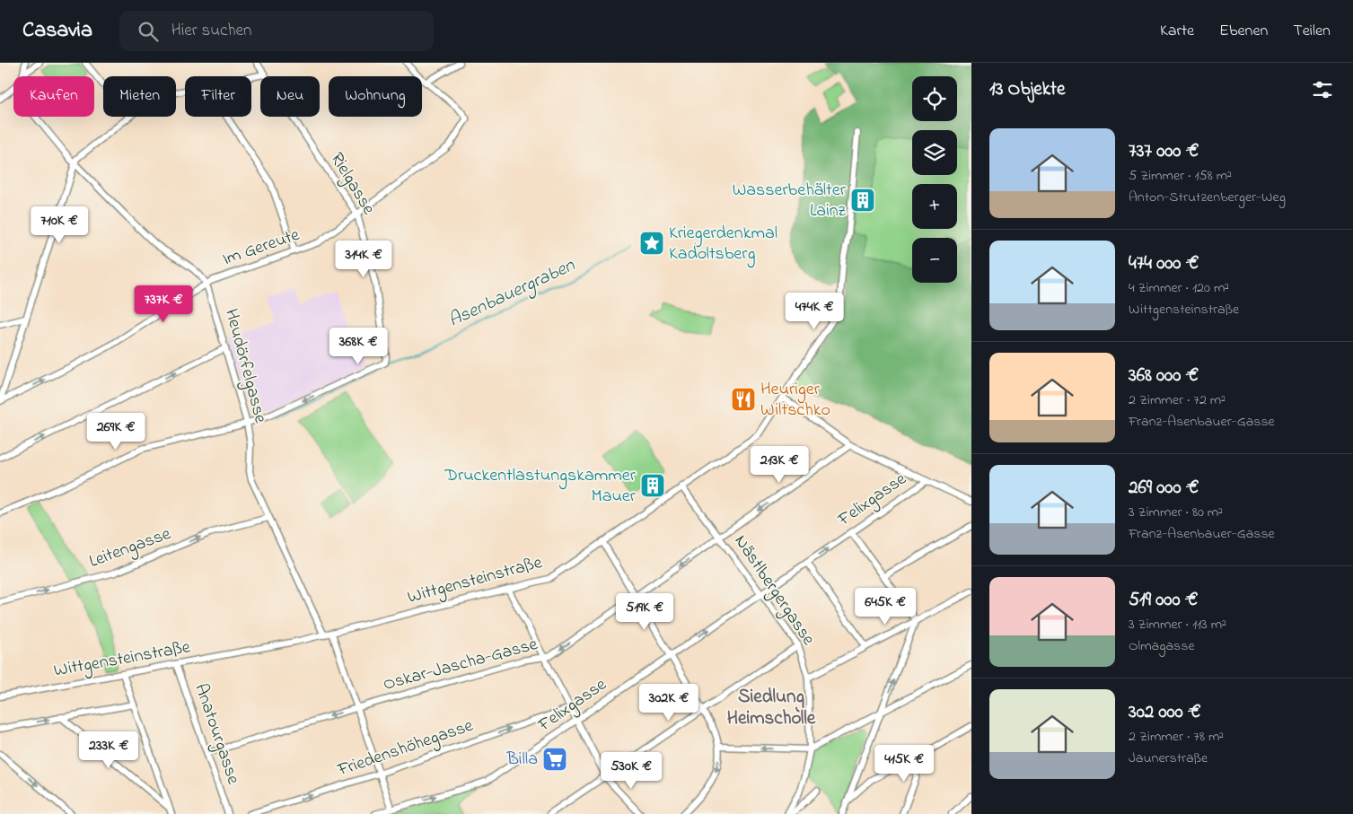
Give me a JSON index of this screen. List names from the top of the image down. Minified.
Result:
{"streets":{"street":["Rielgasse","Im Gereute","Heudörfelgasse","Felixgasse","Leitengasse","Wittgensteinstraße","Nästlbergergasse","Oskar-Jascha-Gasse","Anatourgasse","Friedenshöhegasse"]},"crossings":[["Rielgasse","Im Gereute"],["Rielgasse","Heudörfelgasse"],["Im Gereute","Heudörfelgasse"],["Heudörfelgasse","Leitengasse"],["Heudörfelgasse","Wittgensteinstraße"],["Felixgasse","Nästlbergergasse"],["Wittgensteinstraße","Nästlbergergasse"],["Wittgensteinstraße","Anatourgasse"],["Nästlbergergasse","Oskar-Jascha-Gasse"],["Oskar-Jascha-Gasse","Anatourgasse"]],"one_way":["Im Gereute","Felixgasse","Leitengasse","Oskar-Jascha-Gasse","Friedenshöhegasse"],"districts":["Siedlung Heimscholle"],"water":["Asenbauergraben"],"places":{"building":["Wasserbehälter Lainz","Druckentlastungskammer Mauer"],"place":["Kriegerdenkmal Kadoltsberg"],"restaurant":["Heuriger Wiltschko"],"supermarket":["Billa"]},"page":{"header":"Casavia","search":"Hier suchen","nav":["Karte","Ebenen","Teilen"],"heading":"13 Objekte","map_buttons":["+","−"],"chip":["Kaufen","Mieten","Filter","Neu","Wohnung"],"list":[{"name":"737 000 €","note":"5 Zimmer · 158 m² · Anton-Strutzenberger-Weg"},{"name":"474 000 €","note":"4 Zimmer · 120 m² · Wittgensteinstraße"},{"name":"368 000 €","note":"2 Zimmer · 72 m² · Franz-Asenbauer-Gasse"},{"name":"269 000 €","note":"3 Zimmer · 80 m² · Franz-Asenbauer-Gasse"},{"name":"519 000 €","note":"3 Zimmer · 113 m² · Olmagasse"},{"name":"302 000 €","note":"2 Zimmer · 78 m² · Jaunerstraße"}],"price":["710K €","314K €","737K €","474K €","368K €","269K €","213K €","645K €","519K €","302K €","233K €","415K €","530K €"]}}
